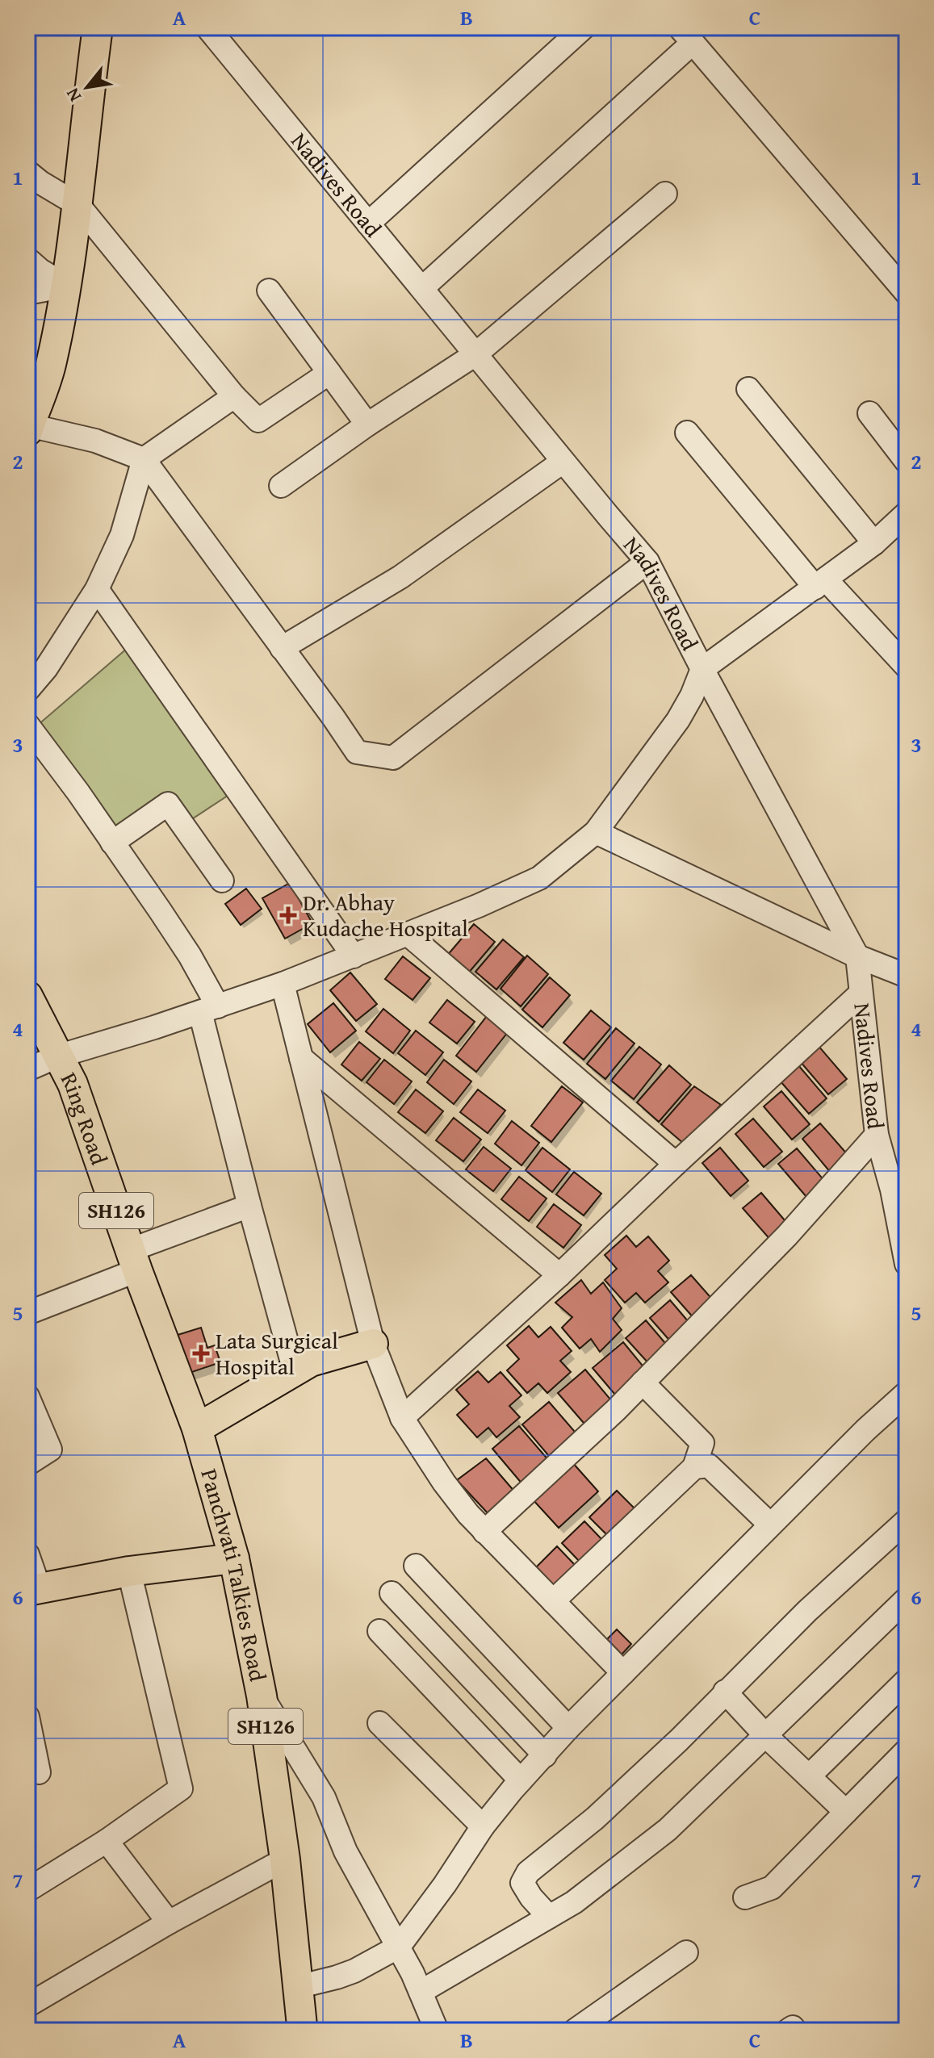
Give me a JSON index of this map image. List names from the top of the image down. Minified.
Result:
{"streets":{"main road":["Ring Road","SH126","Panchvati Talkies Road"],"street":["Nadives Road"]},"crossings":[["Ring Road","Panchvati Talkies Road"]],"places":{"health":["Dr. Abhay Kudache Hospital","Lata Surgical Hospital"]},"north":"bottom left","grid":{"columns":["A","B","C"],"rows":["1","2","3","4","5","6","7"]}}
